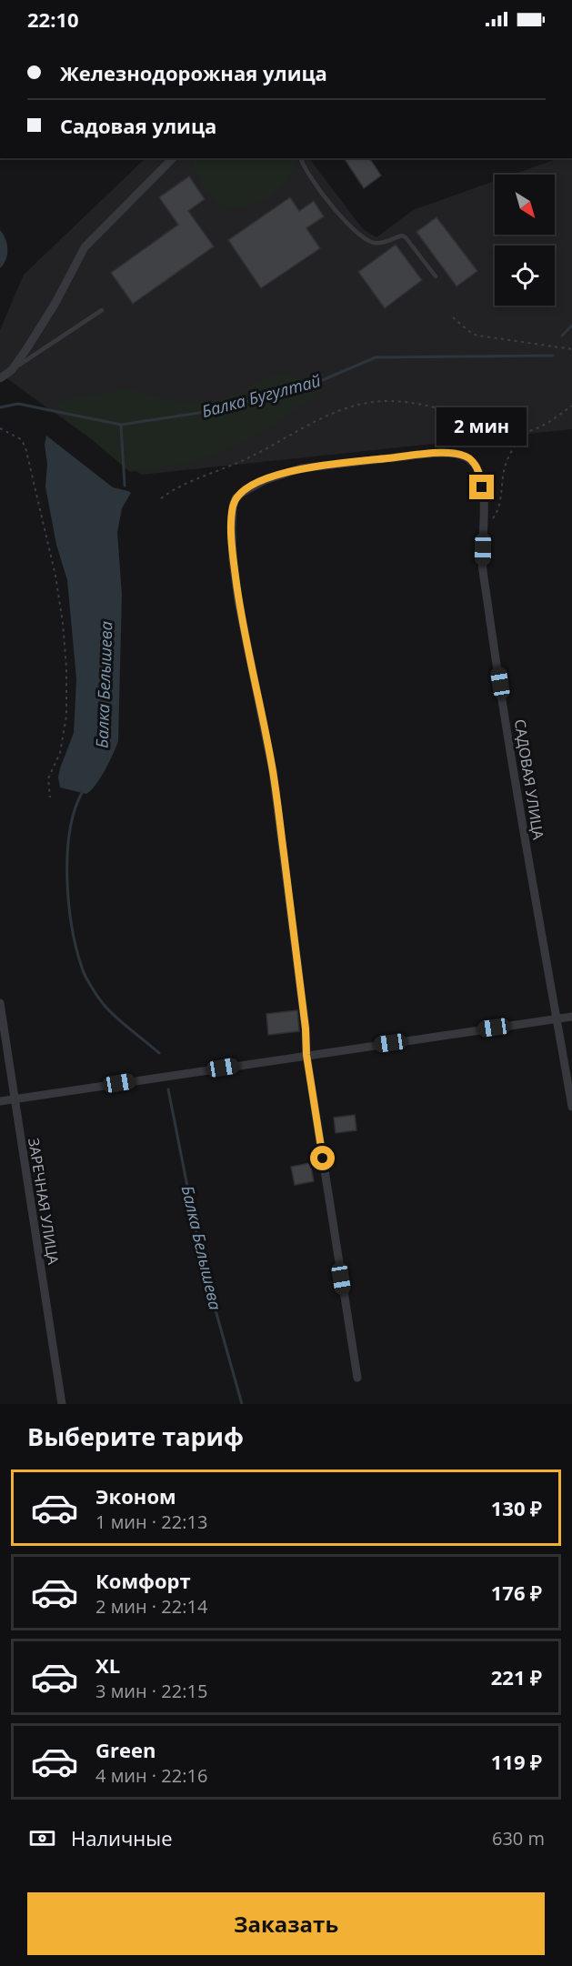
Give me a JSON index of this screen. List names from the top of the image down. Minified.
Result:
{"streets":{"street":["САДОВАЯ УЛИЦА","ЗАРЕЧНАЯ УЛИЦА"]},"water":["Балка Бугултай","Балка Белышева"],"north":"bottom right","page":{"status":"22:10","banner":["Железнодорожная улица","Садовая улица"],"bubble":"2 мин","heading":"Выберите тариф","list":[{"name":"Эконом","note":"1 мин · 22:13","value":"130 ₽"},{"name":"Комфорт","note":"2 мин · 22:14","value":"176 ₽"},{"name":"XL","note":"3 мин · 22:15","value":"221 ₽"},{"name":"Green","note":"4 мин · 22:16","value":"119 ₽"}],"pay":["Наличные","630 m"],"buttons":"Заказать"}}
